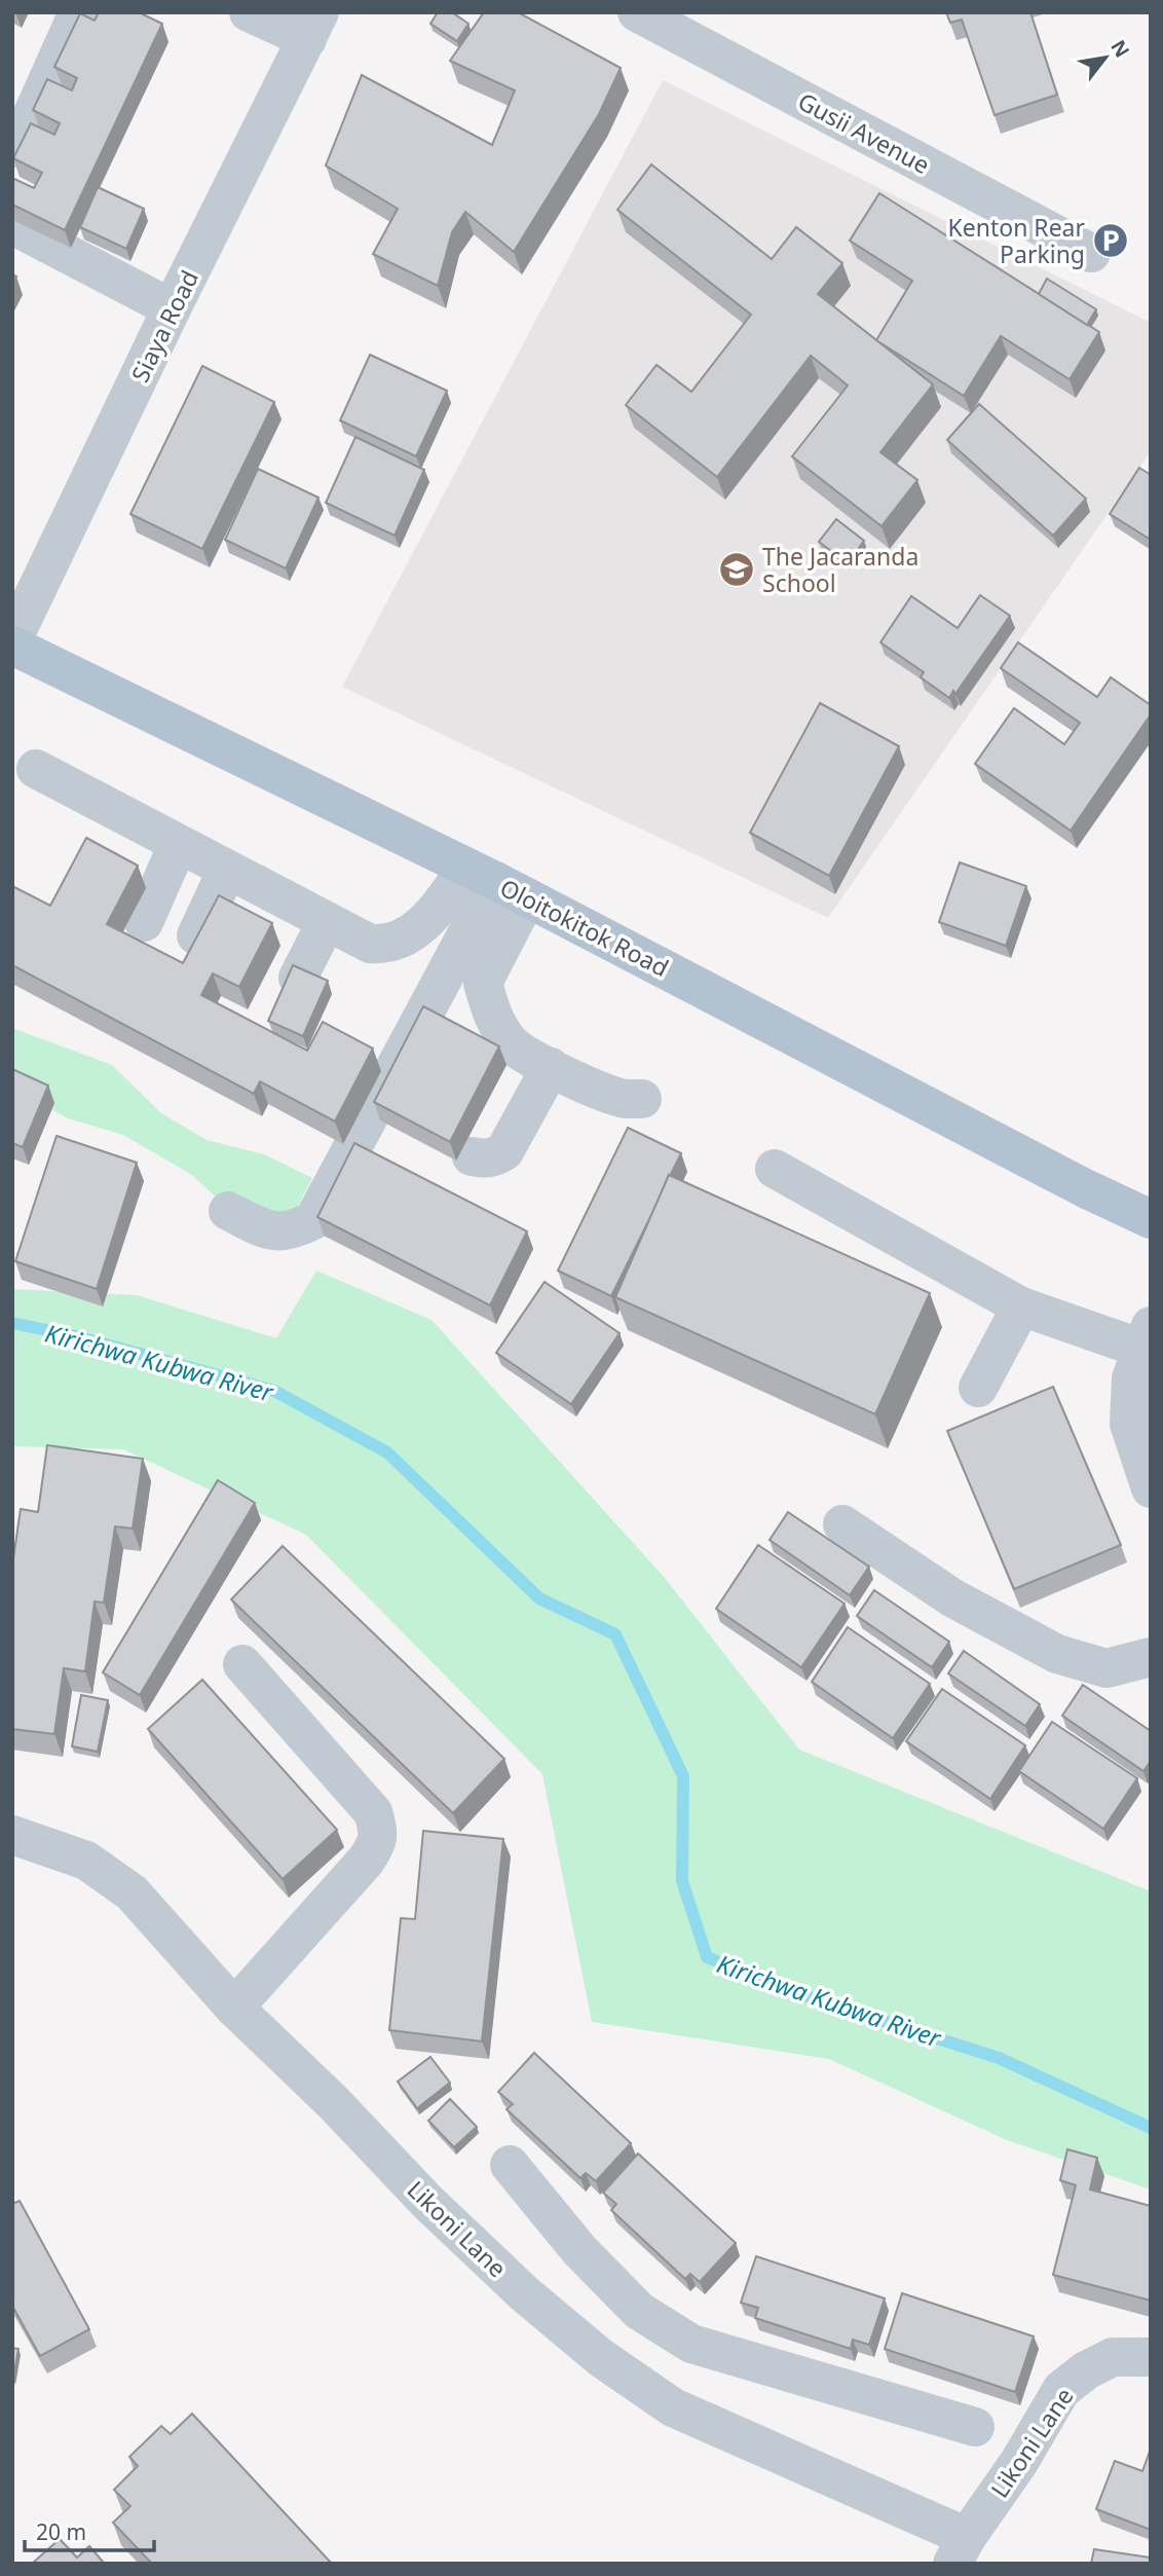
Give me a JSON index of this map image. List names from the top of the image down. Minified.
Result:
{"streets":{"main road":["Oloitokitok Road"],"street":["Gusii Avenue","Siaya Road","Likoni Lane"]},"crossings":[["Siaya Road","Oloitokitok Road"]],"water":["Kirichwa Kubwa River"],"places":{"parking":["Kenton Rear Parking"],"school or university":["The Jacaranda School"]},"scale_bar":"20 m","north":"top right"}
